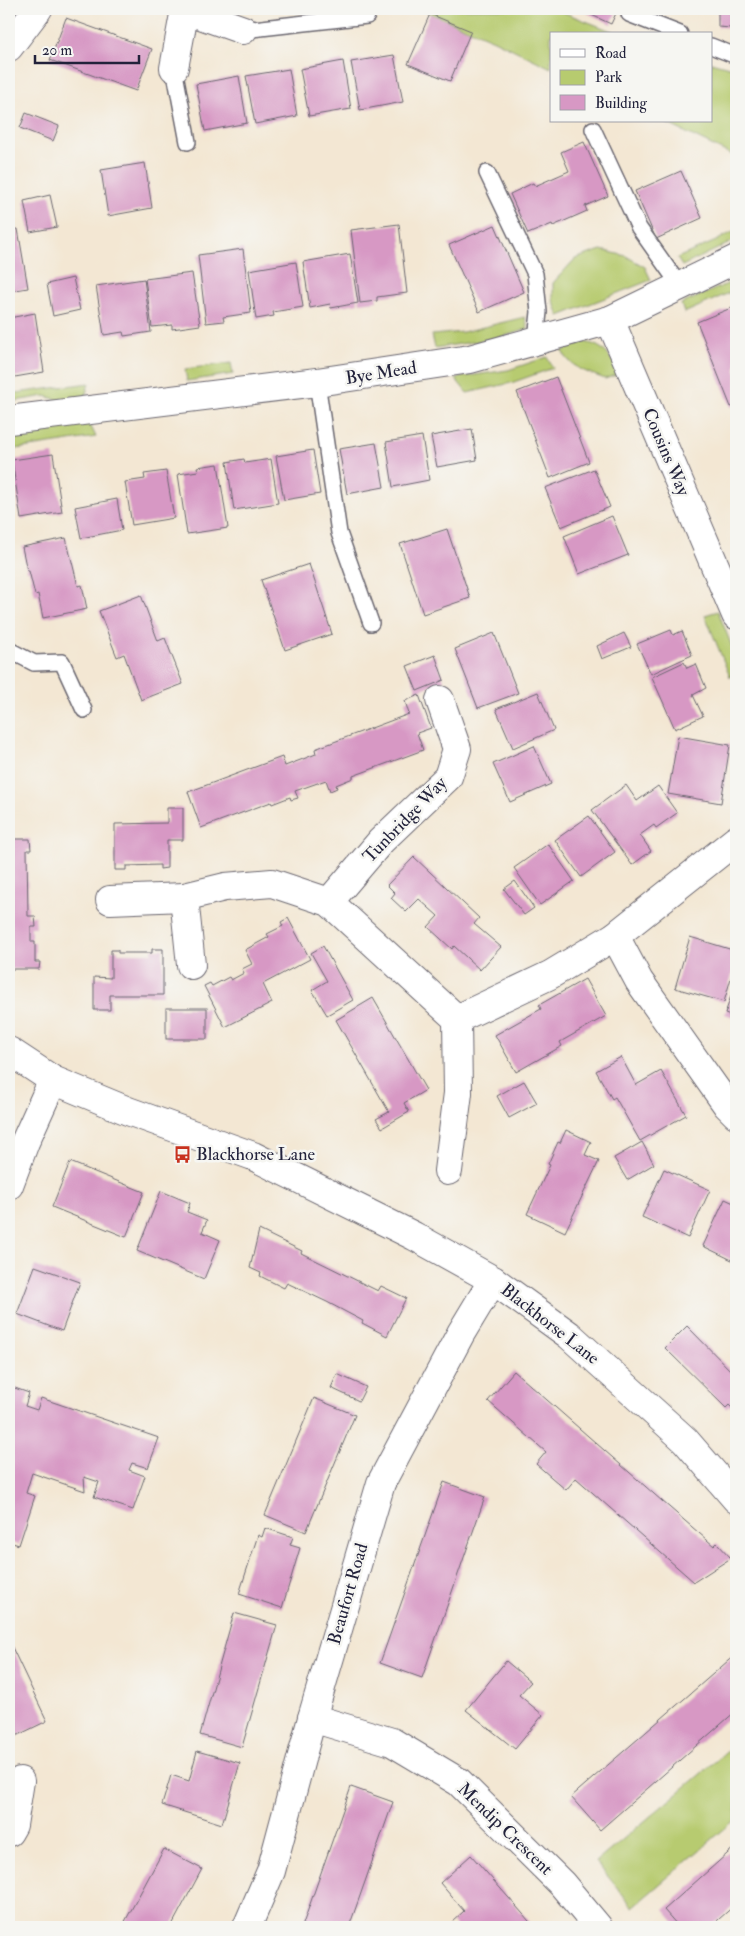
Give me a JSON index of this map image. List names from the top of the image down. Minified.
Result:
{"streets":{"street":["Bye Mead","Cousins Way","Tunbridge Way","Blackhorse Lane","Beaufort Road","Mendip Crescent"]},"crossings":[["Bye Mead","Cousins Way"],["Blackhorse Lane","Beaufort Road"],["Beaufort Road","Mendip Crescent"]],"places":{"bus stop":["Blackhorse Lane"]},"legend":["Road","Park","Building"],"scale_bar":"20 m"}
